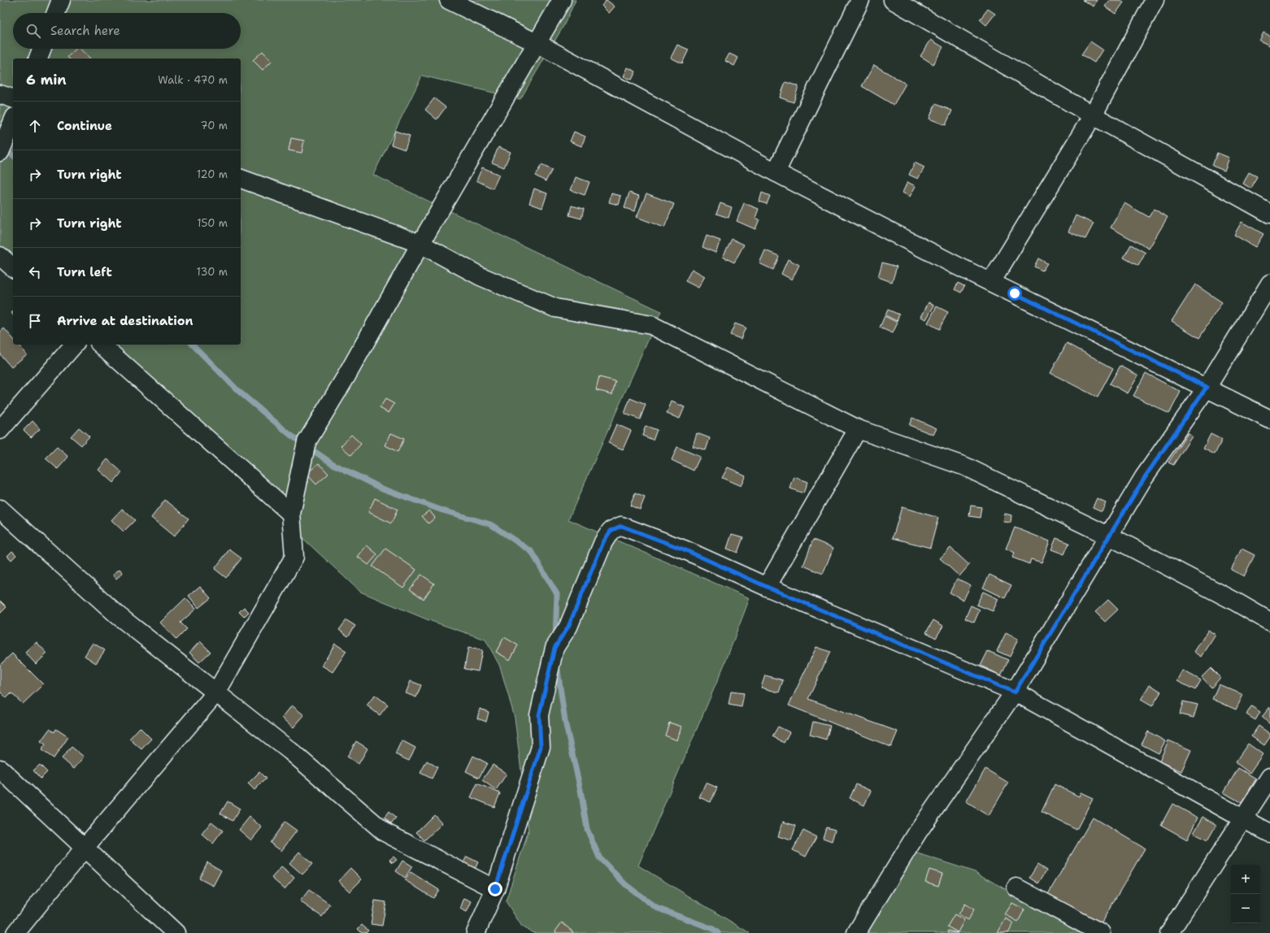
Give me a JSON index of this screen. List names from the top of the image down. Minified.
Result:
{"page":{"search":"Search here","heading":["6 min","Walk · 470 m"],"list":[["Continue","70 m"],["Turn right","120 m"],["Turn right","150 m"],["Turn left","130 m"],"Arrive at destination"],"map_buttons":["+","−"]}}
